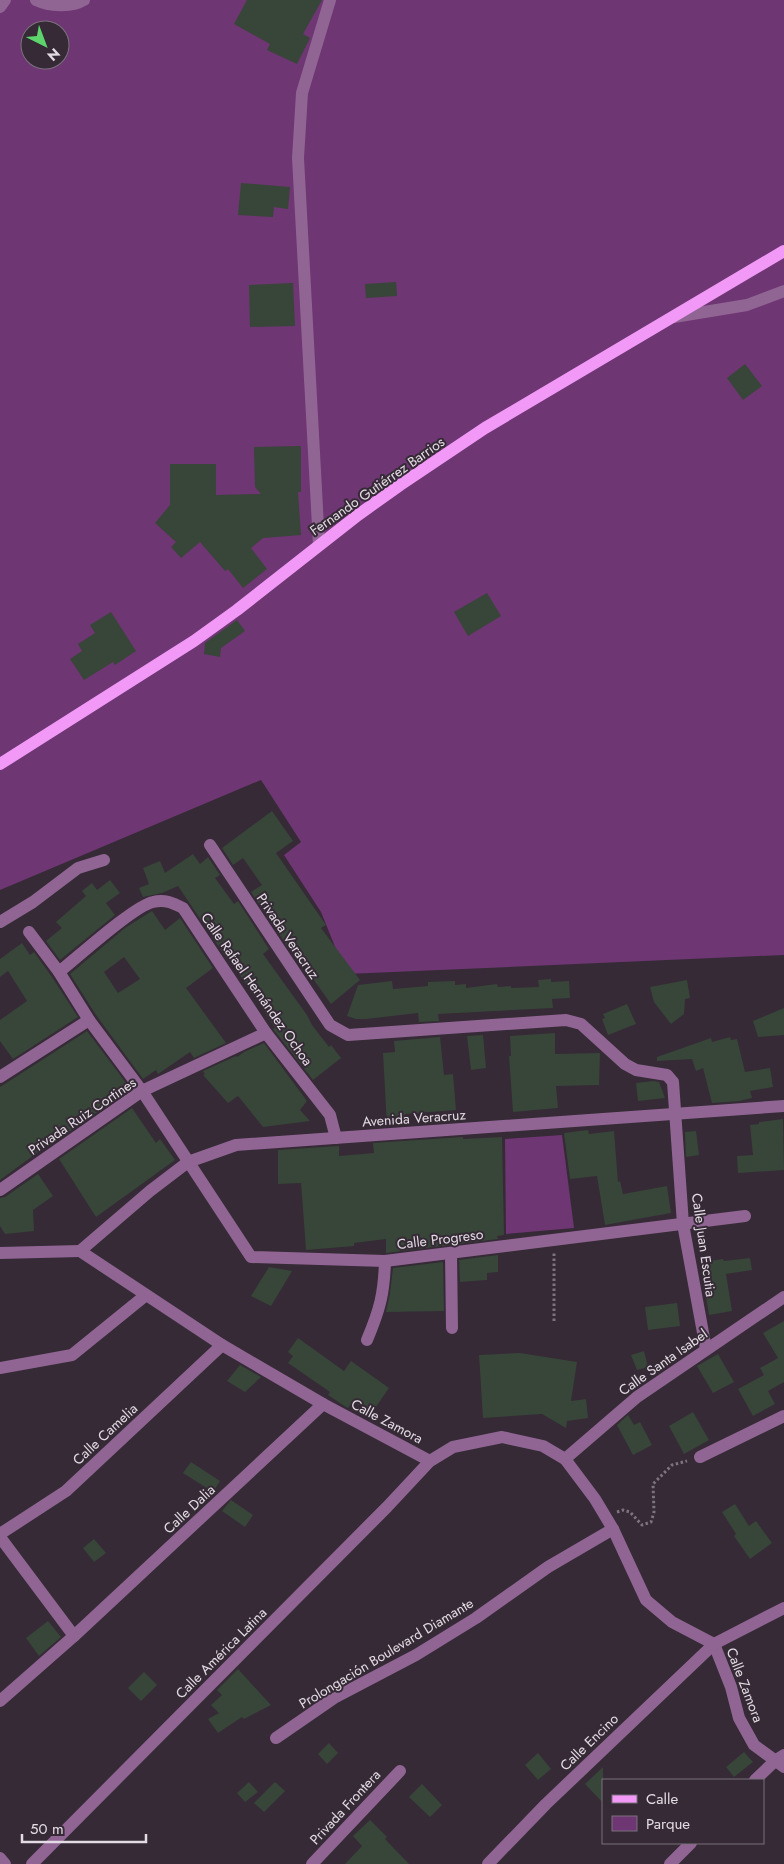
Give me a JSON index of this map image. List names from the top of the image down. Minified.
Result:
{"streets":{"main road":["Fernando Gutiérrez Barrios"],"street":["Privada Veracruz","Calle Rafael Hernández Ochoa","Privada Ruiz Cortines","Avenida Veracruz","Calle Progreso","Calle Juan Escutia","Calle Santa Isabel","Calle Zamora","Calle Camelia","Calle Dalia","Calle América Latina","Prolongación Boulevard Diamante","Calle Encino","Privada Frontera"]},"crossings":[["Privada Veracruz","Calle Juan Escutia"],["Calle Rafael Hernández Ochoa","Privada Ruiz Cortines"],["Calle Rafael Hernández Ochoa","Avenida Veracruz"],["Avenida Veracruz","Calle Progreso"],["Avenida Veracruz","Calle Juan Escutia"],["Avenida Veracruz","Calle Zamora"],["Calle Progreso","Calle Juan Escutia"],["Calle Juan Escutia","Calle Santa Isabel"],["Calle Santa Isabel","Calle Zamora"],["Calle Zamora","Calle Camelia"],["Calle Zamora","Calle Dalia"],["Calle Zamora","Calle América Latina"],["Calle Zamora","Prolongación Boulevard Diamante"],["Calle Zamora","Calle Encino"]],"legend":["Calle","Parque"],"scale_bar":"50 m","north":"bottom right"}
